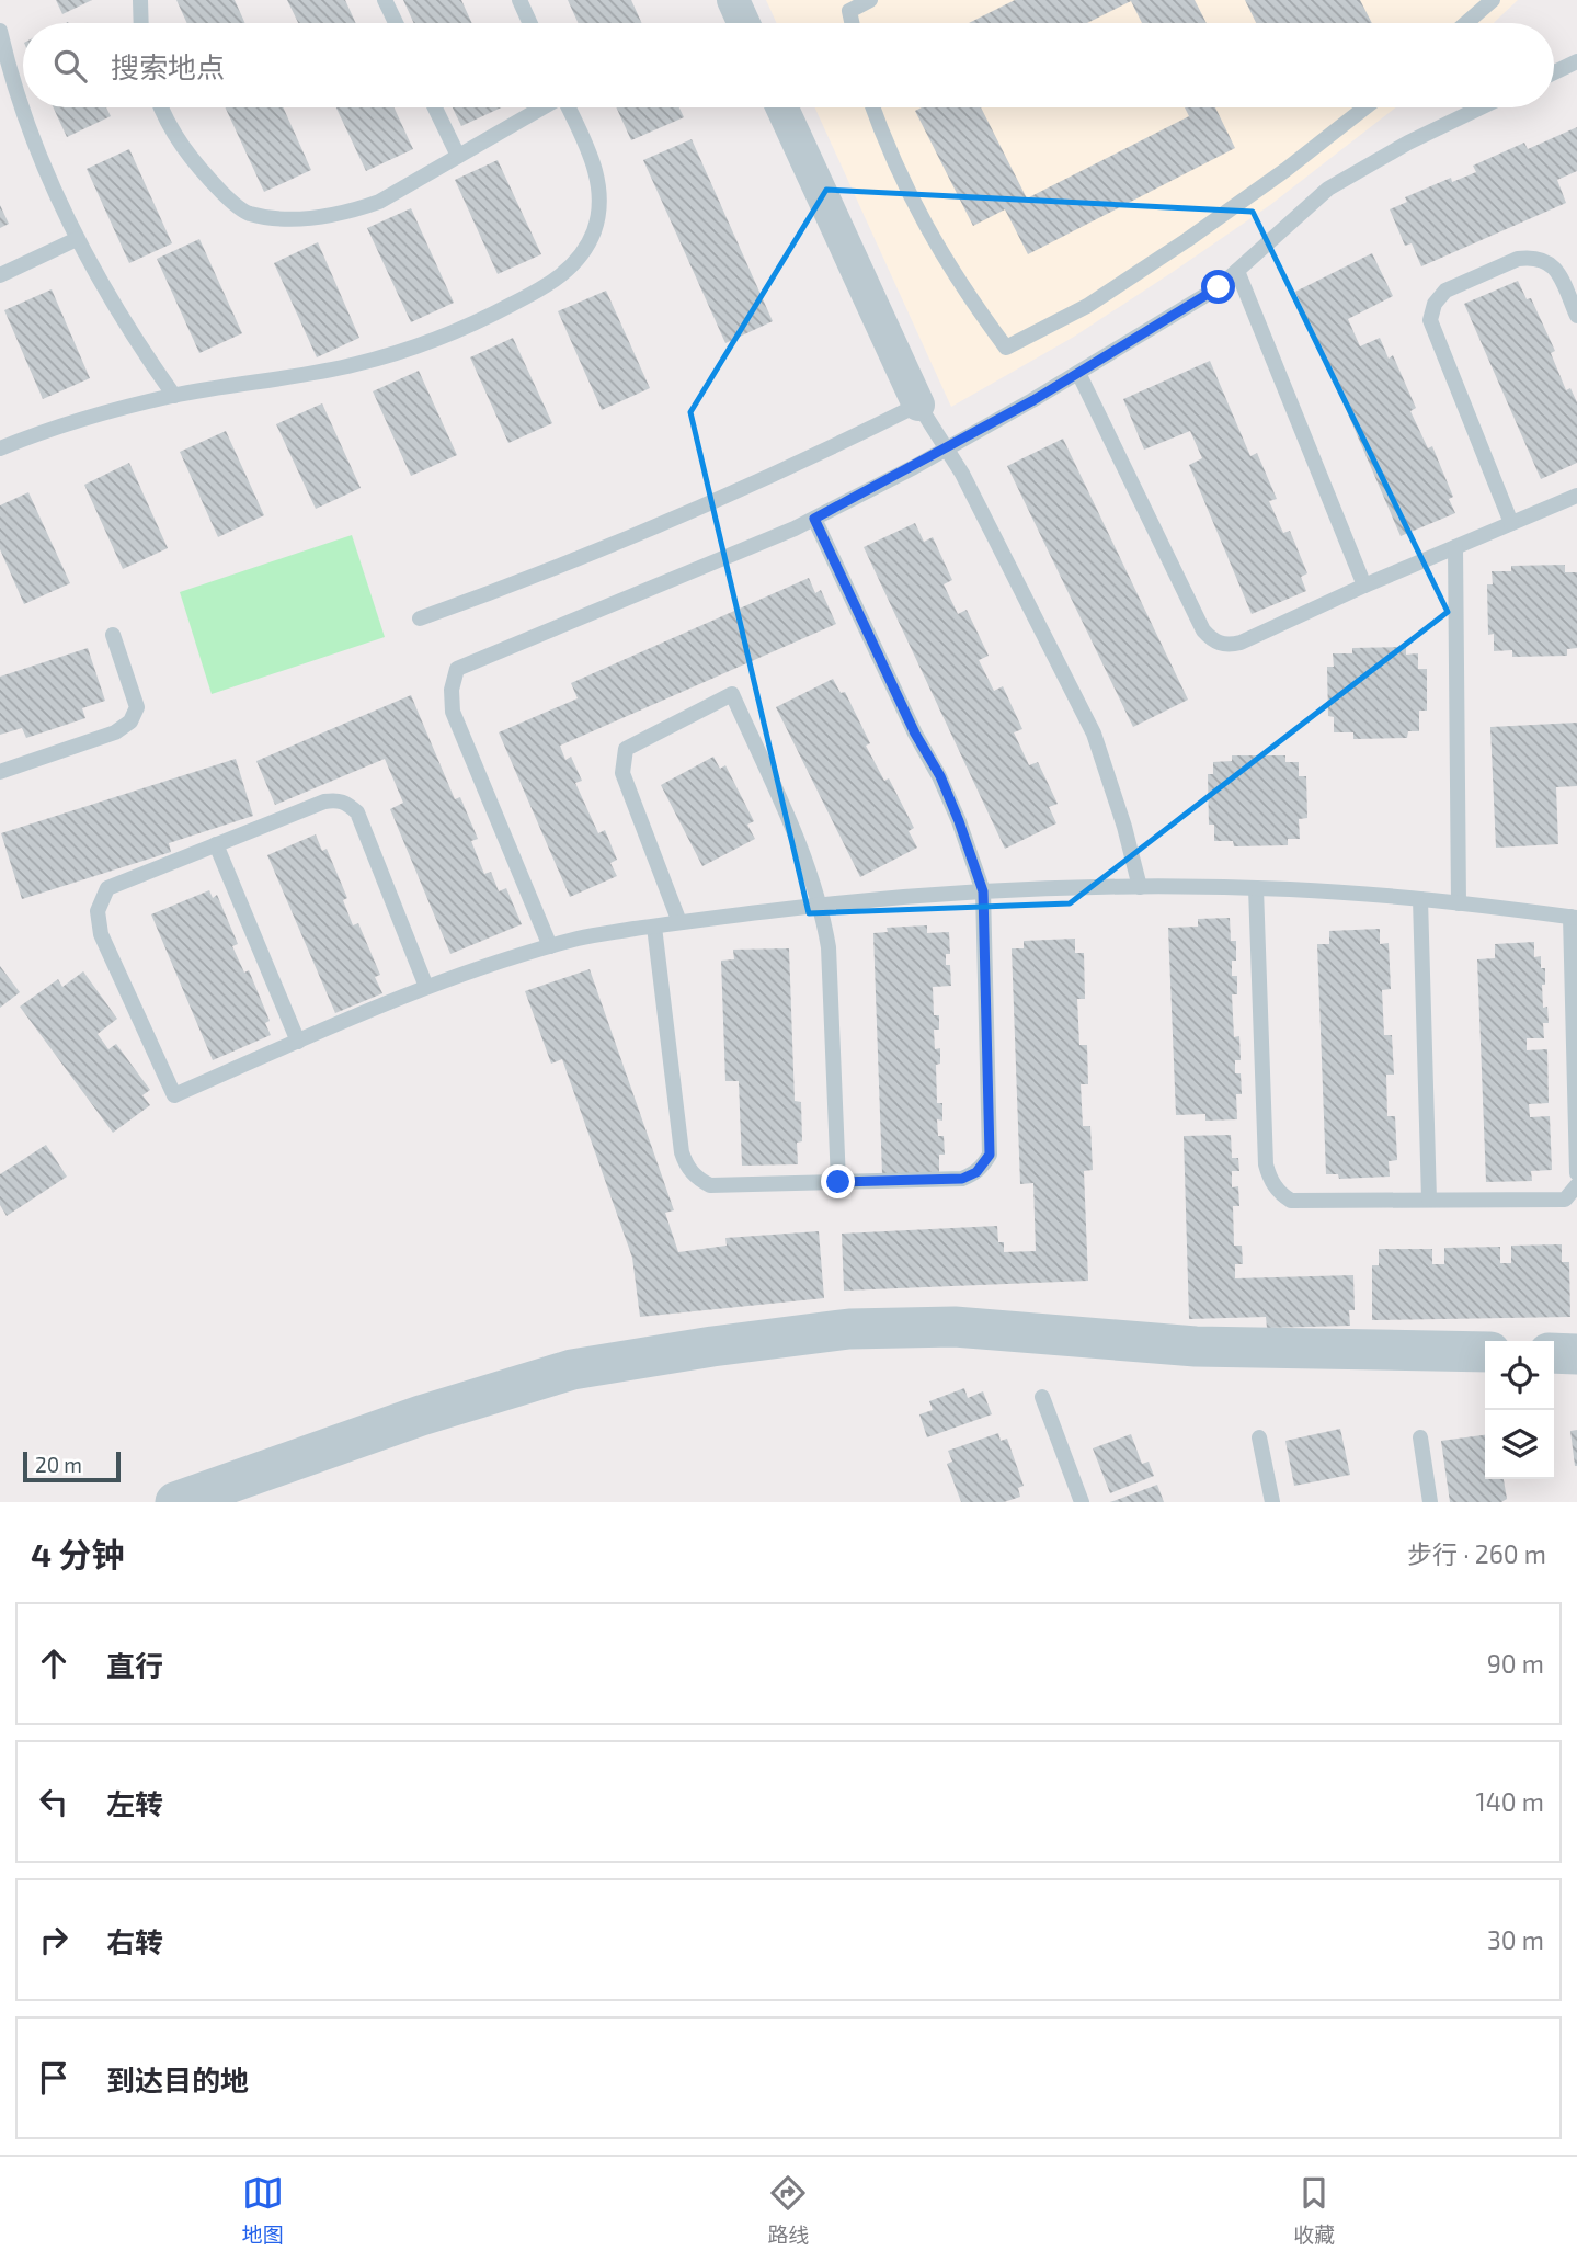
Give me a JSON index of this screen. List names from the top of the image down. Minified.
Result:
{"scale_bar":"20 m","page":{"search":"搜索地点","scale":"20 m","heading":["4 分钟","步行 · 260 m"],"list":[["直行","90 m"],["左转","140 m"],["右转","30 m"],"到达目的地"],"nav":["地图","路线","收藏"]}}
